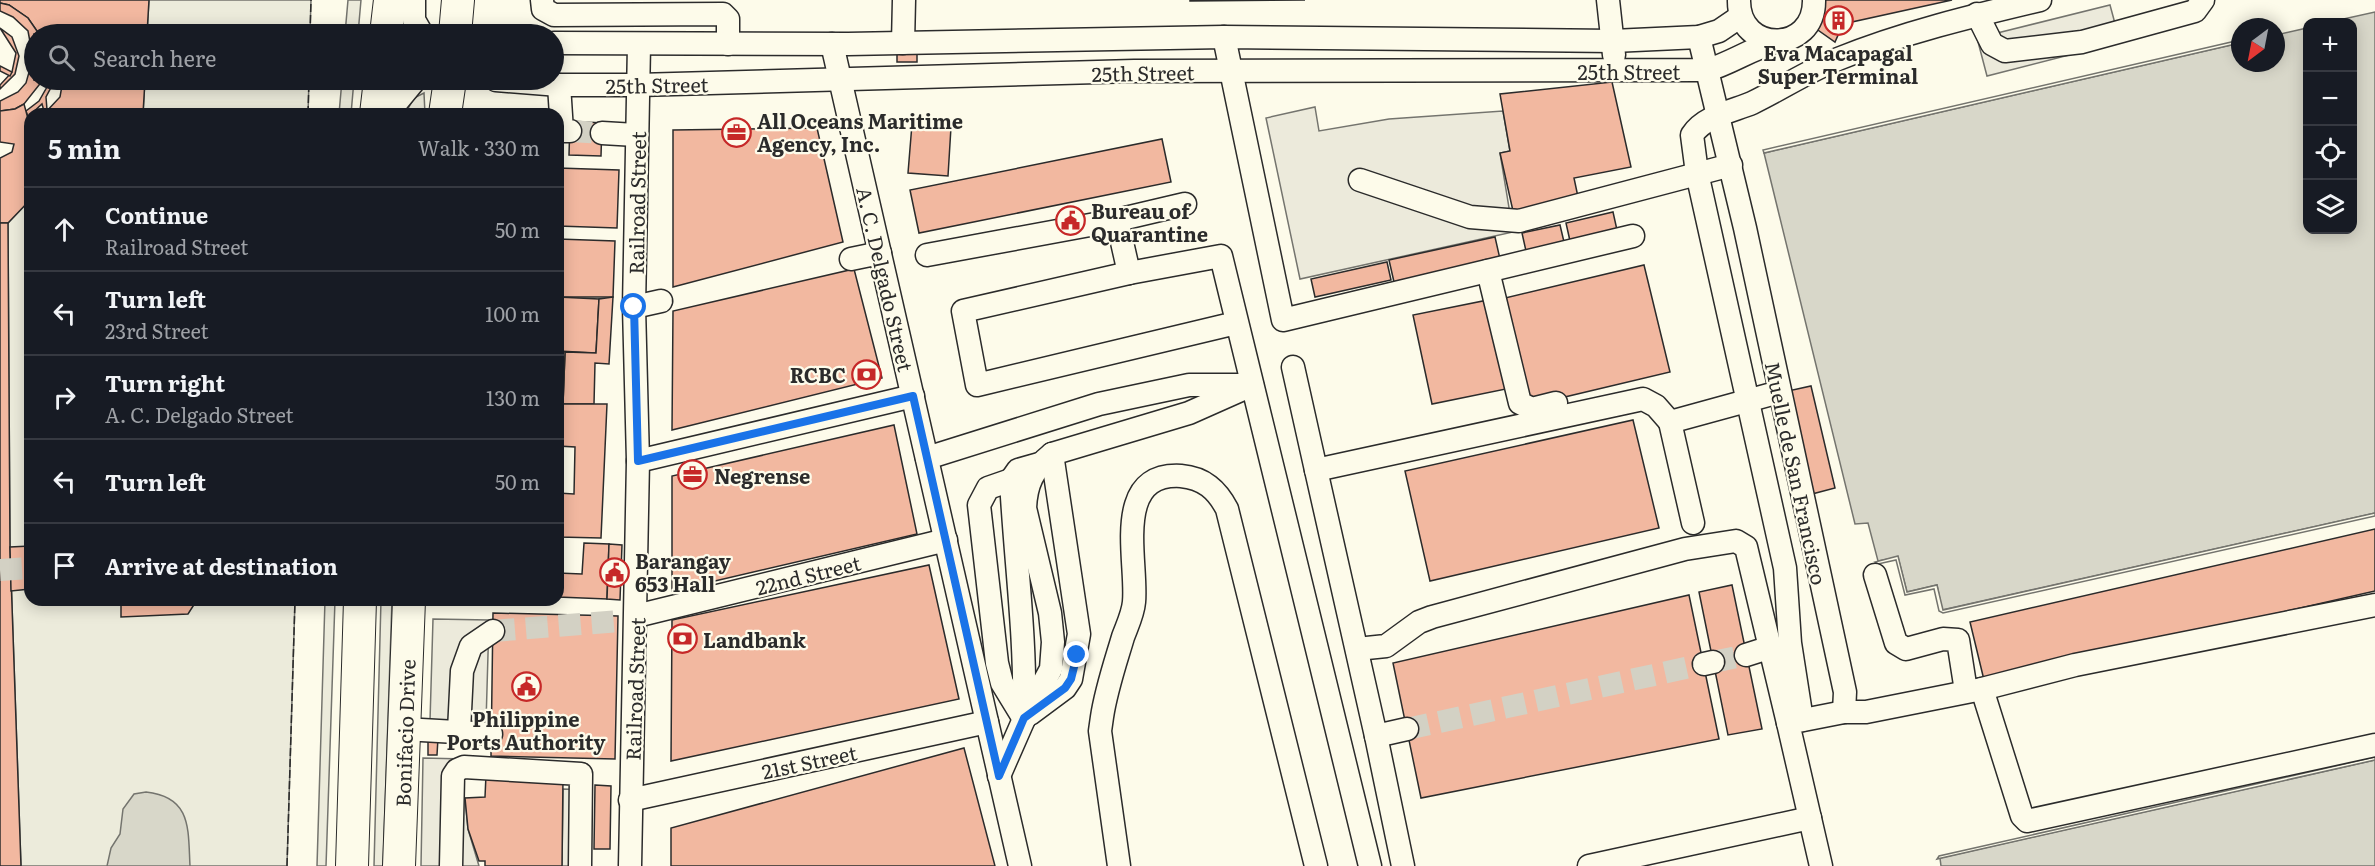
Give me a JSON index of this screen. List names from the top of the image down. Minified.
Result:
{"streets":{"highway":["Bonifacio Drive"],"street":["25th Street","Railroad Street","A. C. Delgado Street","Muelle de San Francisco","22nd Street","21st Street"]},"crossings":[["25th Street","Railroad Street"],["25th Street","A. C. Delgado Street"],["25th Street","Muelle de San Francisco"],["Railroad Street","22nd Street"],["Railroad Street","21st Street"],["A. C. Delgado Street","22nd Street"],["A. C. Delgado Street","21st Street"]],"places":{"building":["Eva Macapagal Super Terminal"],"office":["All Oceans Maritime Agency, Inc.","Negrense"],"public building":["Bureau of Quarantine","Barangay 653 Hall","Philippine Ports Authority"],"bank":["RCBC","Landbank"]},"north":"bottom left","page":{"map_buttons":["+","−"],"search":"Search here","heading":["5 min","Walk · 330 m"],"list":[["Continue","Railroad Street","50 m"],["Turn left","23rd Street","100 m"],["Turn right","A. C. Delgado Street","130 m"],["Turn left","50 m"],"Arrive at destination"]}}
